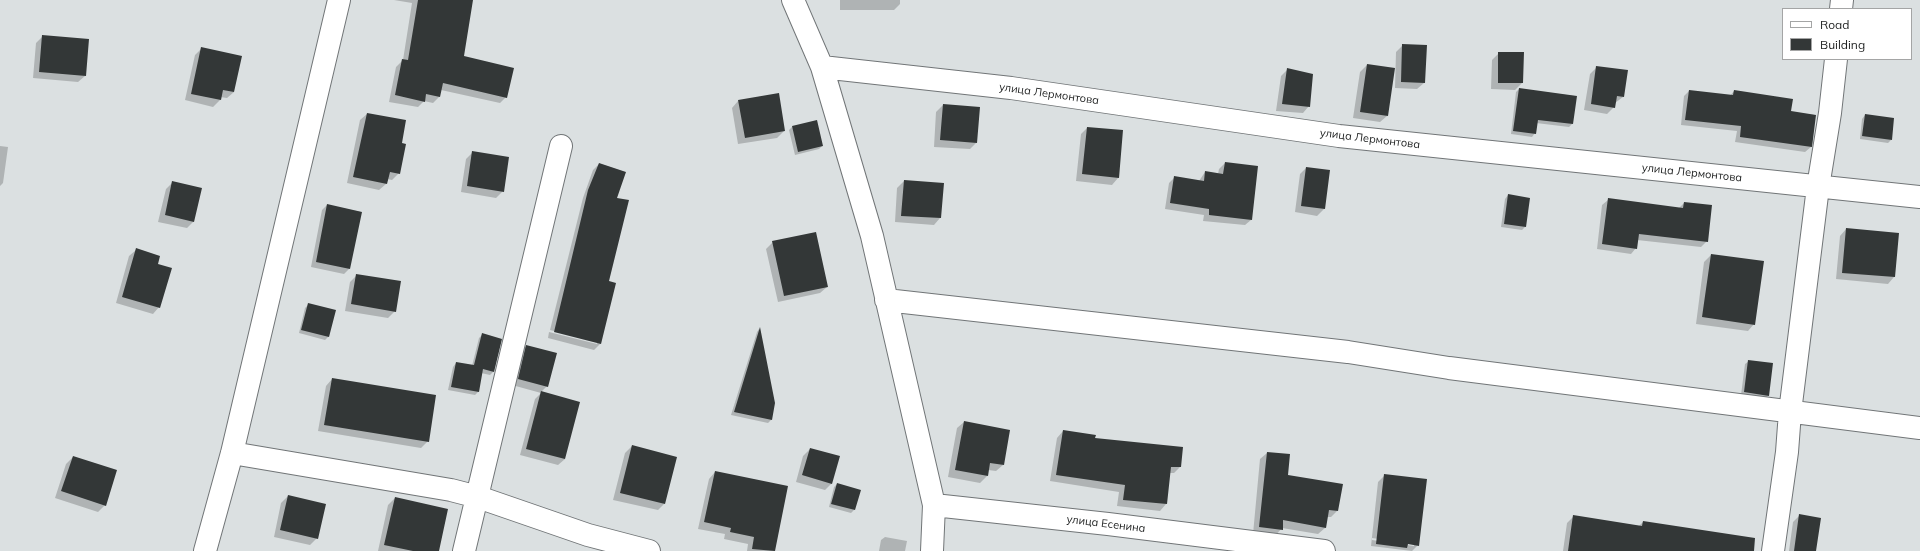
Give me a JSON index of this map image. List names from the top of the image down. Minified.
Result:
{"streets":{"street":["улица Лермонтова","улица Есенина"]},"legend":["Road","Building"]}
